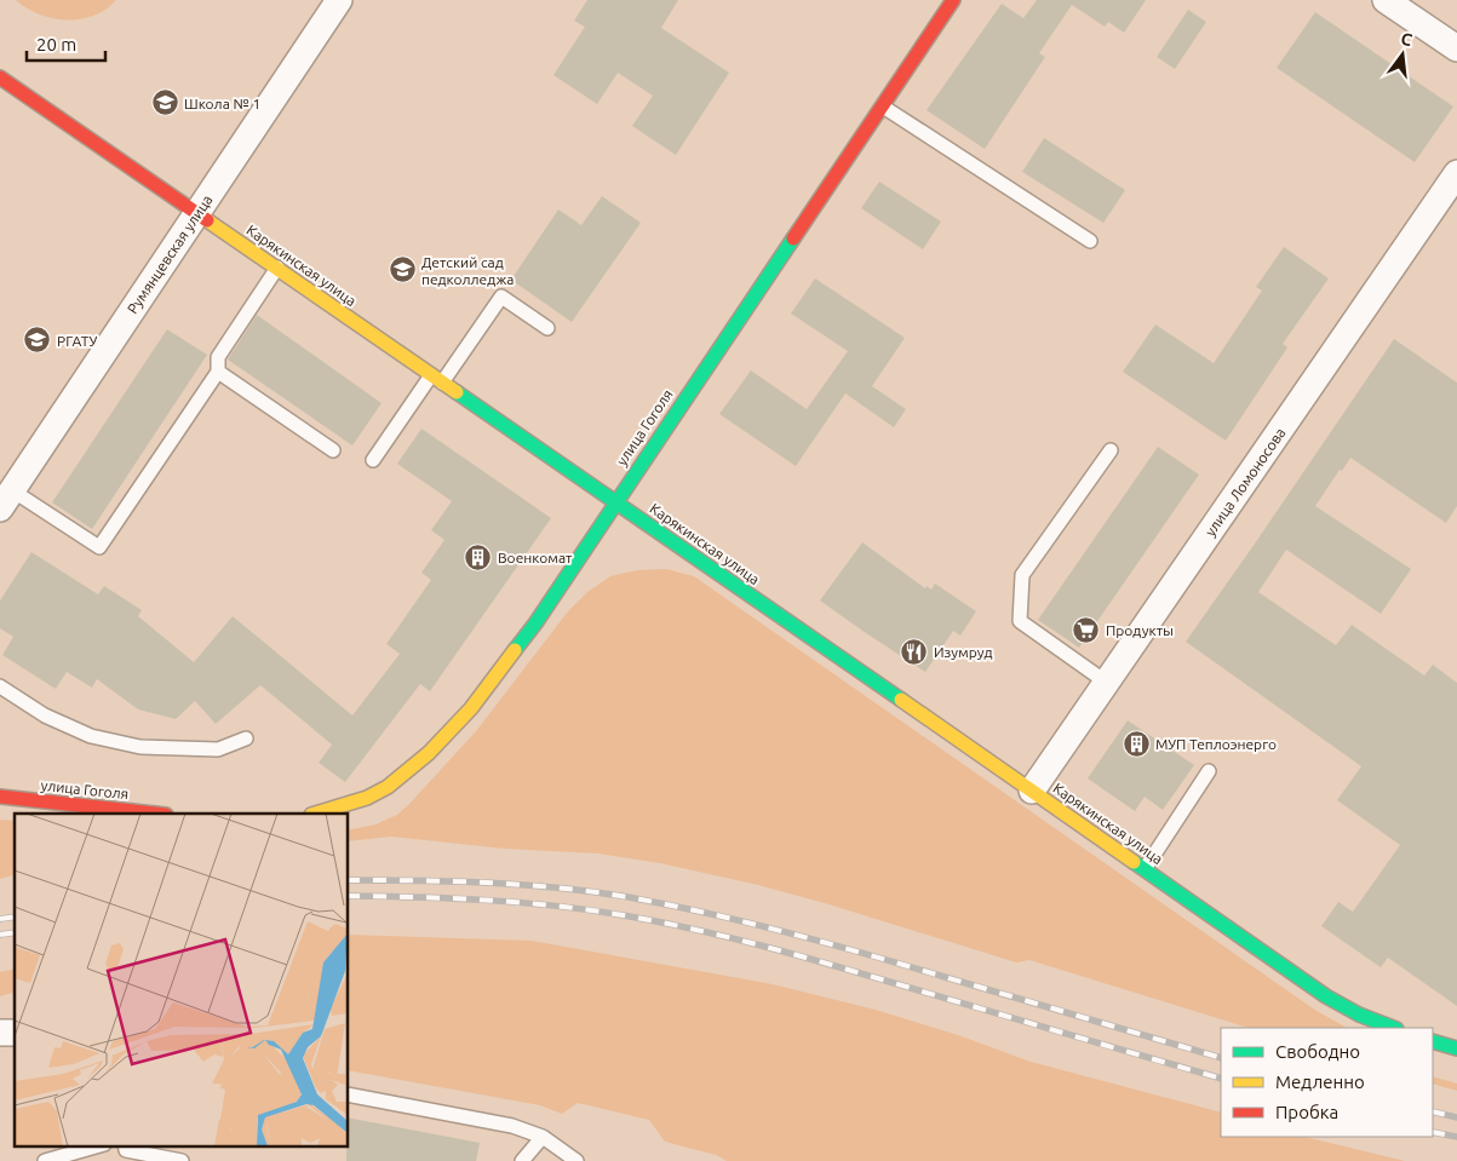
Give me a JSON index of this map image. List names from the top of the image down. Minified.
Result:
{"streets":{"street":["Румянцевская улица","Карякинская улица","улица Гоголя","улица Ломоносова"]},"crossings":[["Румянцевская улица","Карякинская улица"],["Карякинская улица","улица Гоголя"],["Карякинская улица","улица Ломоносова"]],"places":{"school or university":["Школа № 1","Детский сад педколледжа","РГАТУ"],"building":["Военкомат","МУП Теплоэнерго"],"supermarket":["Продукты"],"restaurant":["Изумруд"]},"legend":["Свободно","Медленно","Пробка"],"scale_bar":"20 m","north":"top"}
